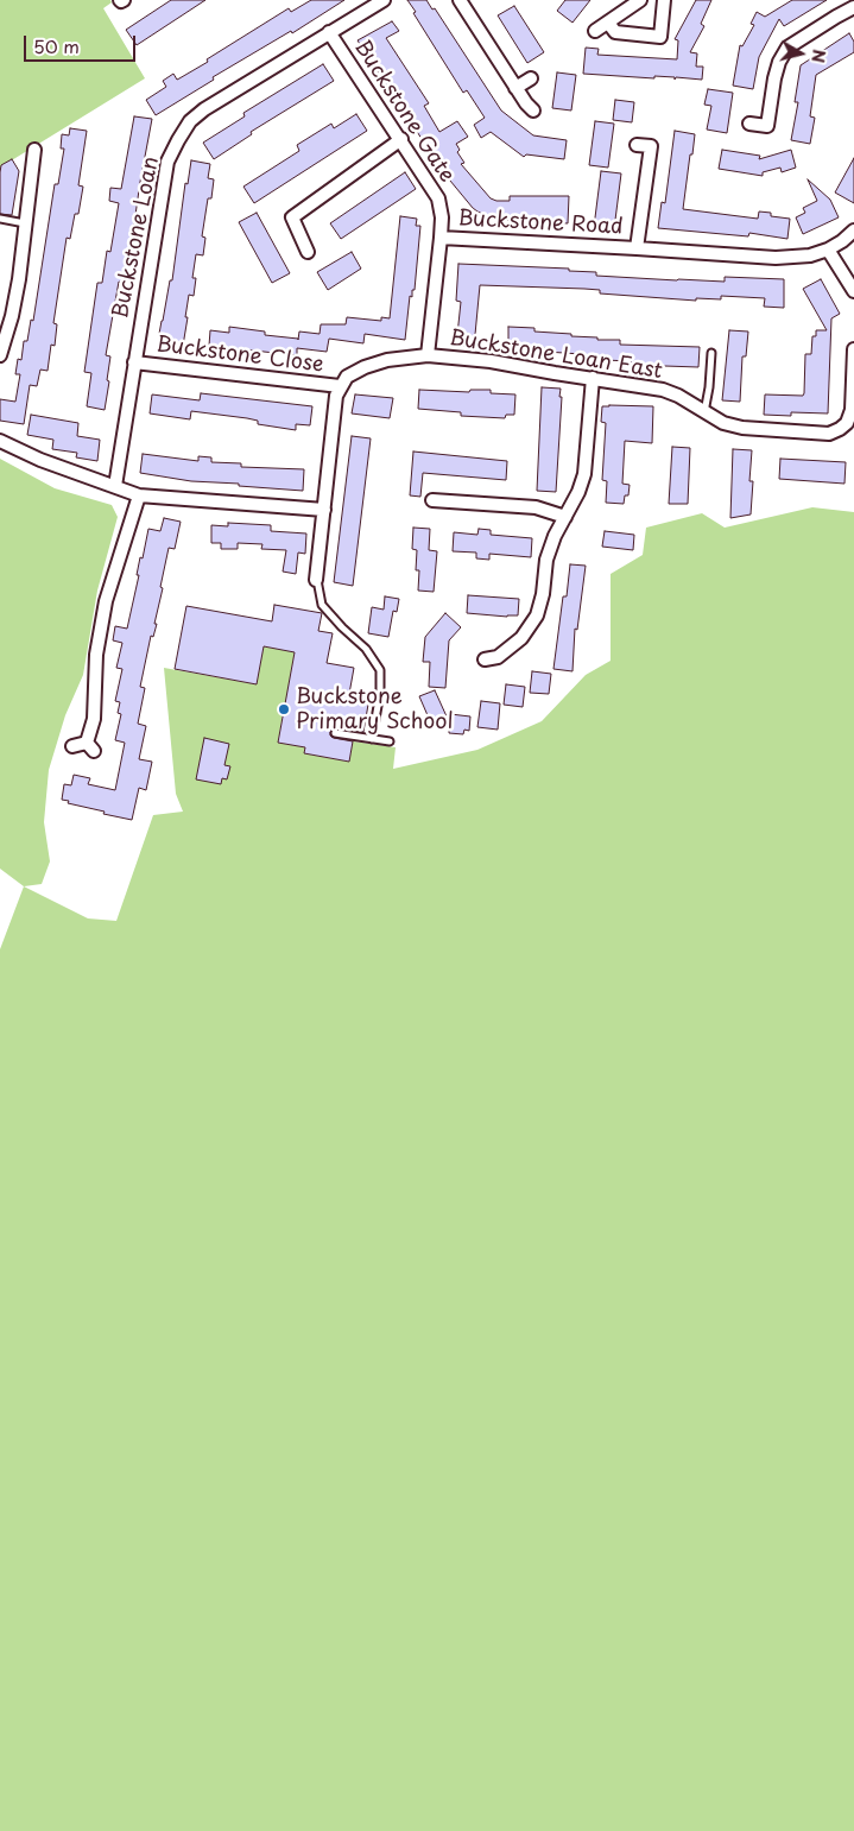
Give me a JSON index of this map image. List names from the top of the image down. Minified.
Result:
{"streets":{"street":["Buckstone Gate","Buckstone Road","Buckstone Loan","Buckstone Close","Buckstone Loan East"]},"crossings":[["Buckstone Gate","Buckstone Road"],["Buckstone Gate","Buckstone Loan"],["Buckstone Gate","Buckstone Loan East"],["Buckstone Loan","Buckstone Close"],["Buckstone Close","Buckstone Loan East"]],"places":["Buckstone Primary School"],"scale_bar":"50 m","north":"right"}
